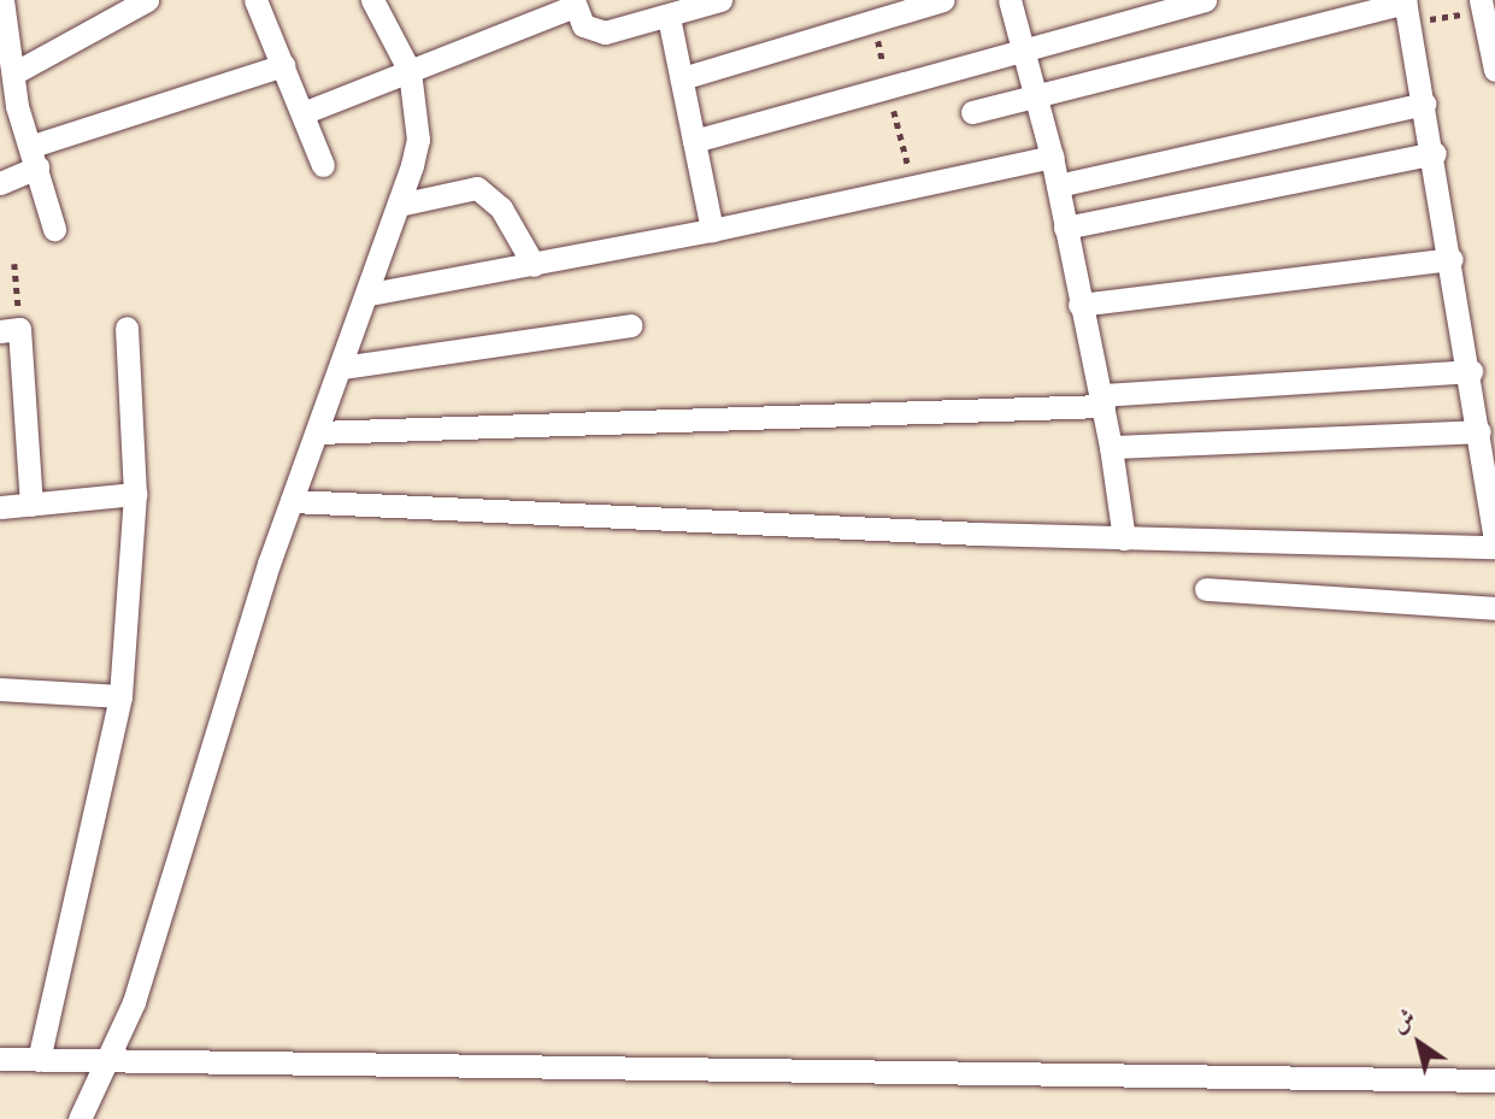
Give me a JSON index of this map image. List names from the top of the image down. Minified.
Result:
{"north":"top left"}
